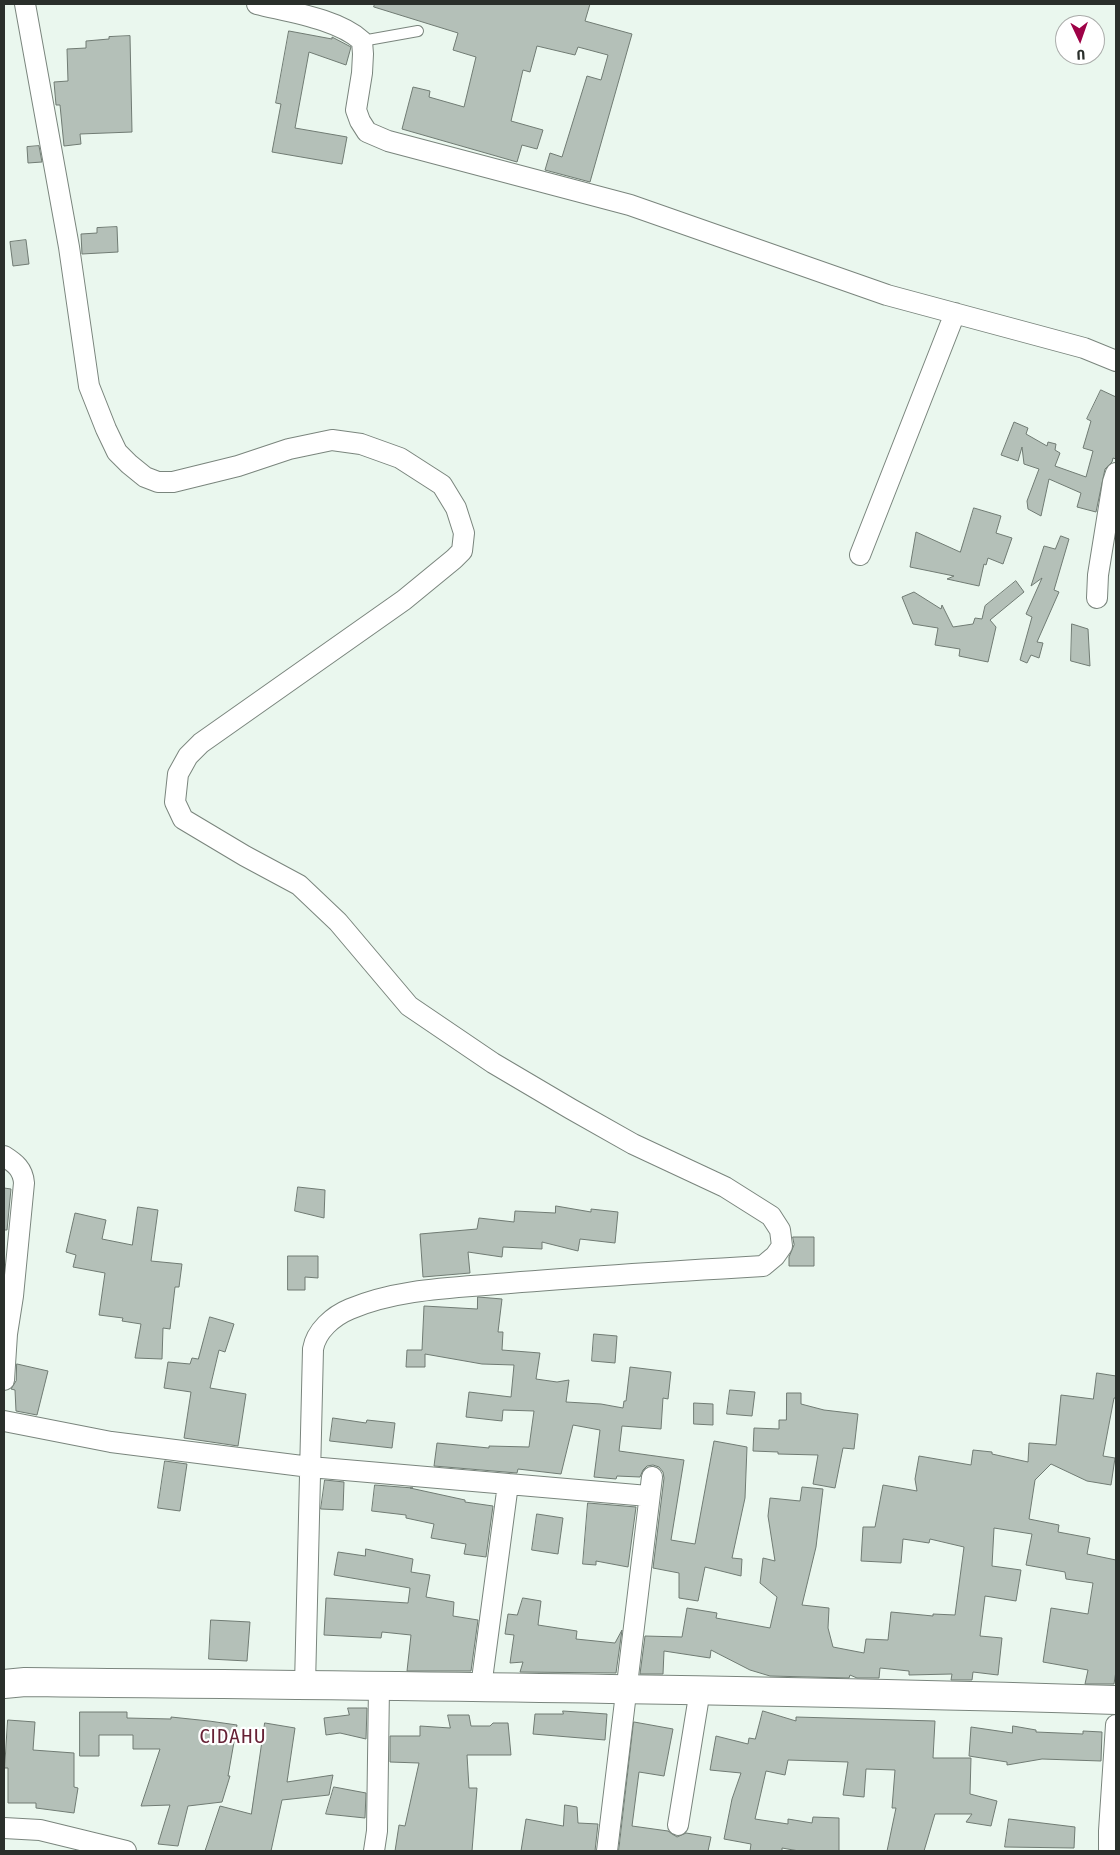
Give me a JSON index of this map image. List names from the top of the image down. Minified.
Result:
{"districts":["CIDAHU"],"north":"bottom"}
